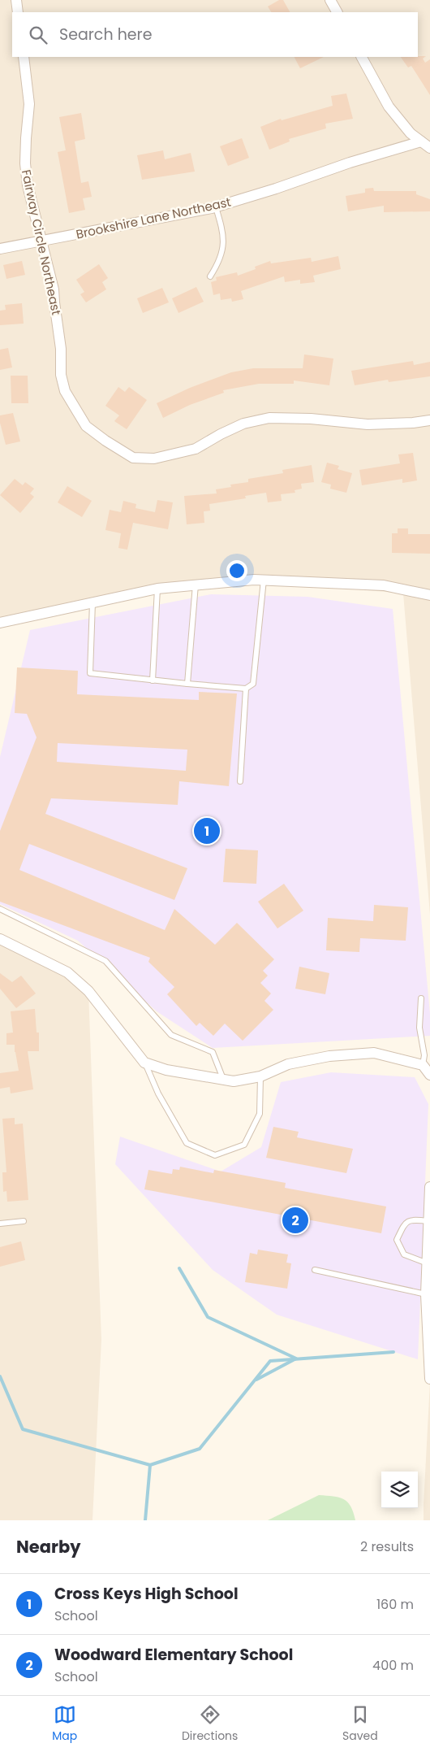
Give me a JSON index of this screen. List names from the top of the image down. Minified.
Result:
{"streets":{"street":["Brookshire Lane Northeast","Fairway Circle Northeast"]},"crossings":[["Brookshire Lane Northeast","Fairway Circle Northeast"]],"page":{"search":"Search here","pins":["1","2"],"heading":["Nearby","2 results"],"list":[{"mark":"1","name":"Cross Keys High School","note":"School","value":"160 m"},{"mark":"2","name":"Woodward Elementary School","note":"School","value":"400 m"}],"nav":["Map","Directions","Saved"]}}
